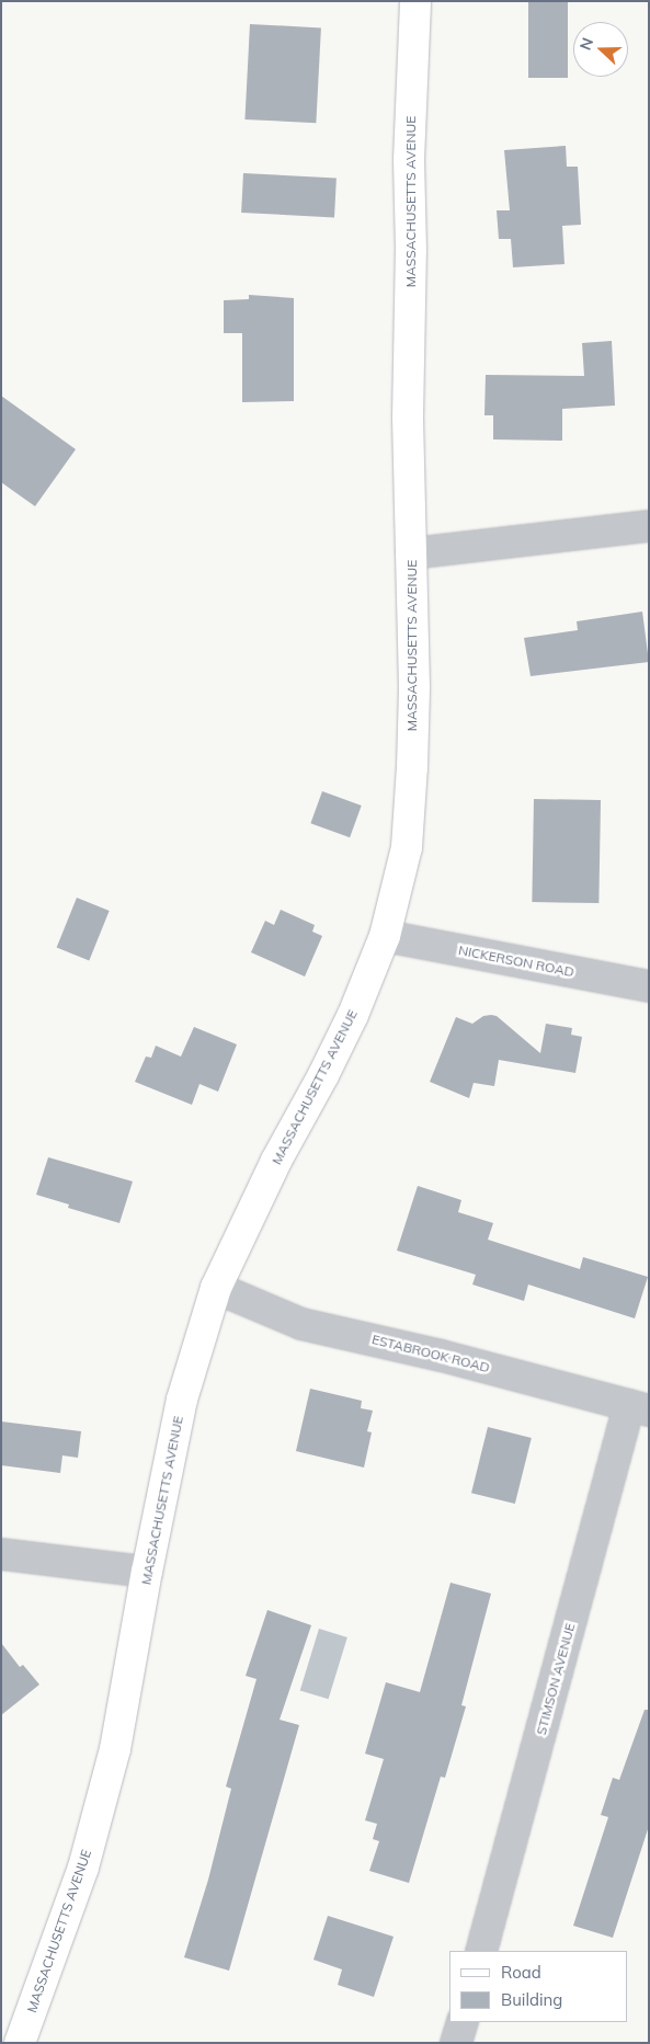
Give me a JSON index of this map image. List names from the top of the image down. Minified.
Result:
{"streets":{"main road":["MASSACHUSETTS AVENUE"],"street":["NICKERSON ROAD","ESTABROOK ROAD","STIMSON AVENUE"]},"crossings":[["MASSACHUSETTS AVENUE","NICKERSON ROAD"],["MASSACHUSETTS AVENUE","ESTABROOK ROAD"],["ESTABROOK ROAD","STIMSON AVENUE"]],"legend":["Road","Building"],"north":"left"}
